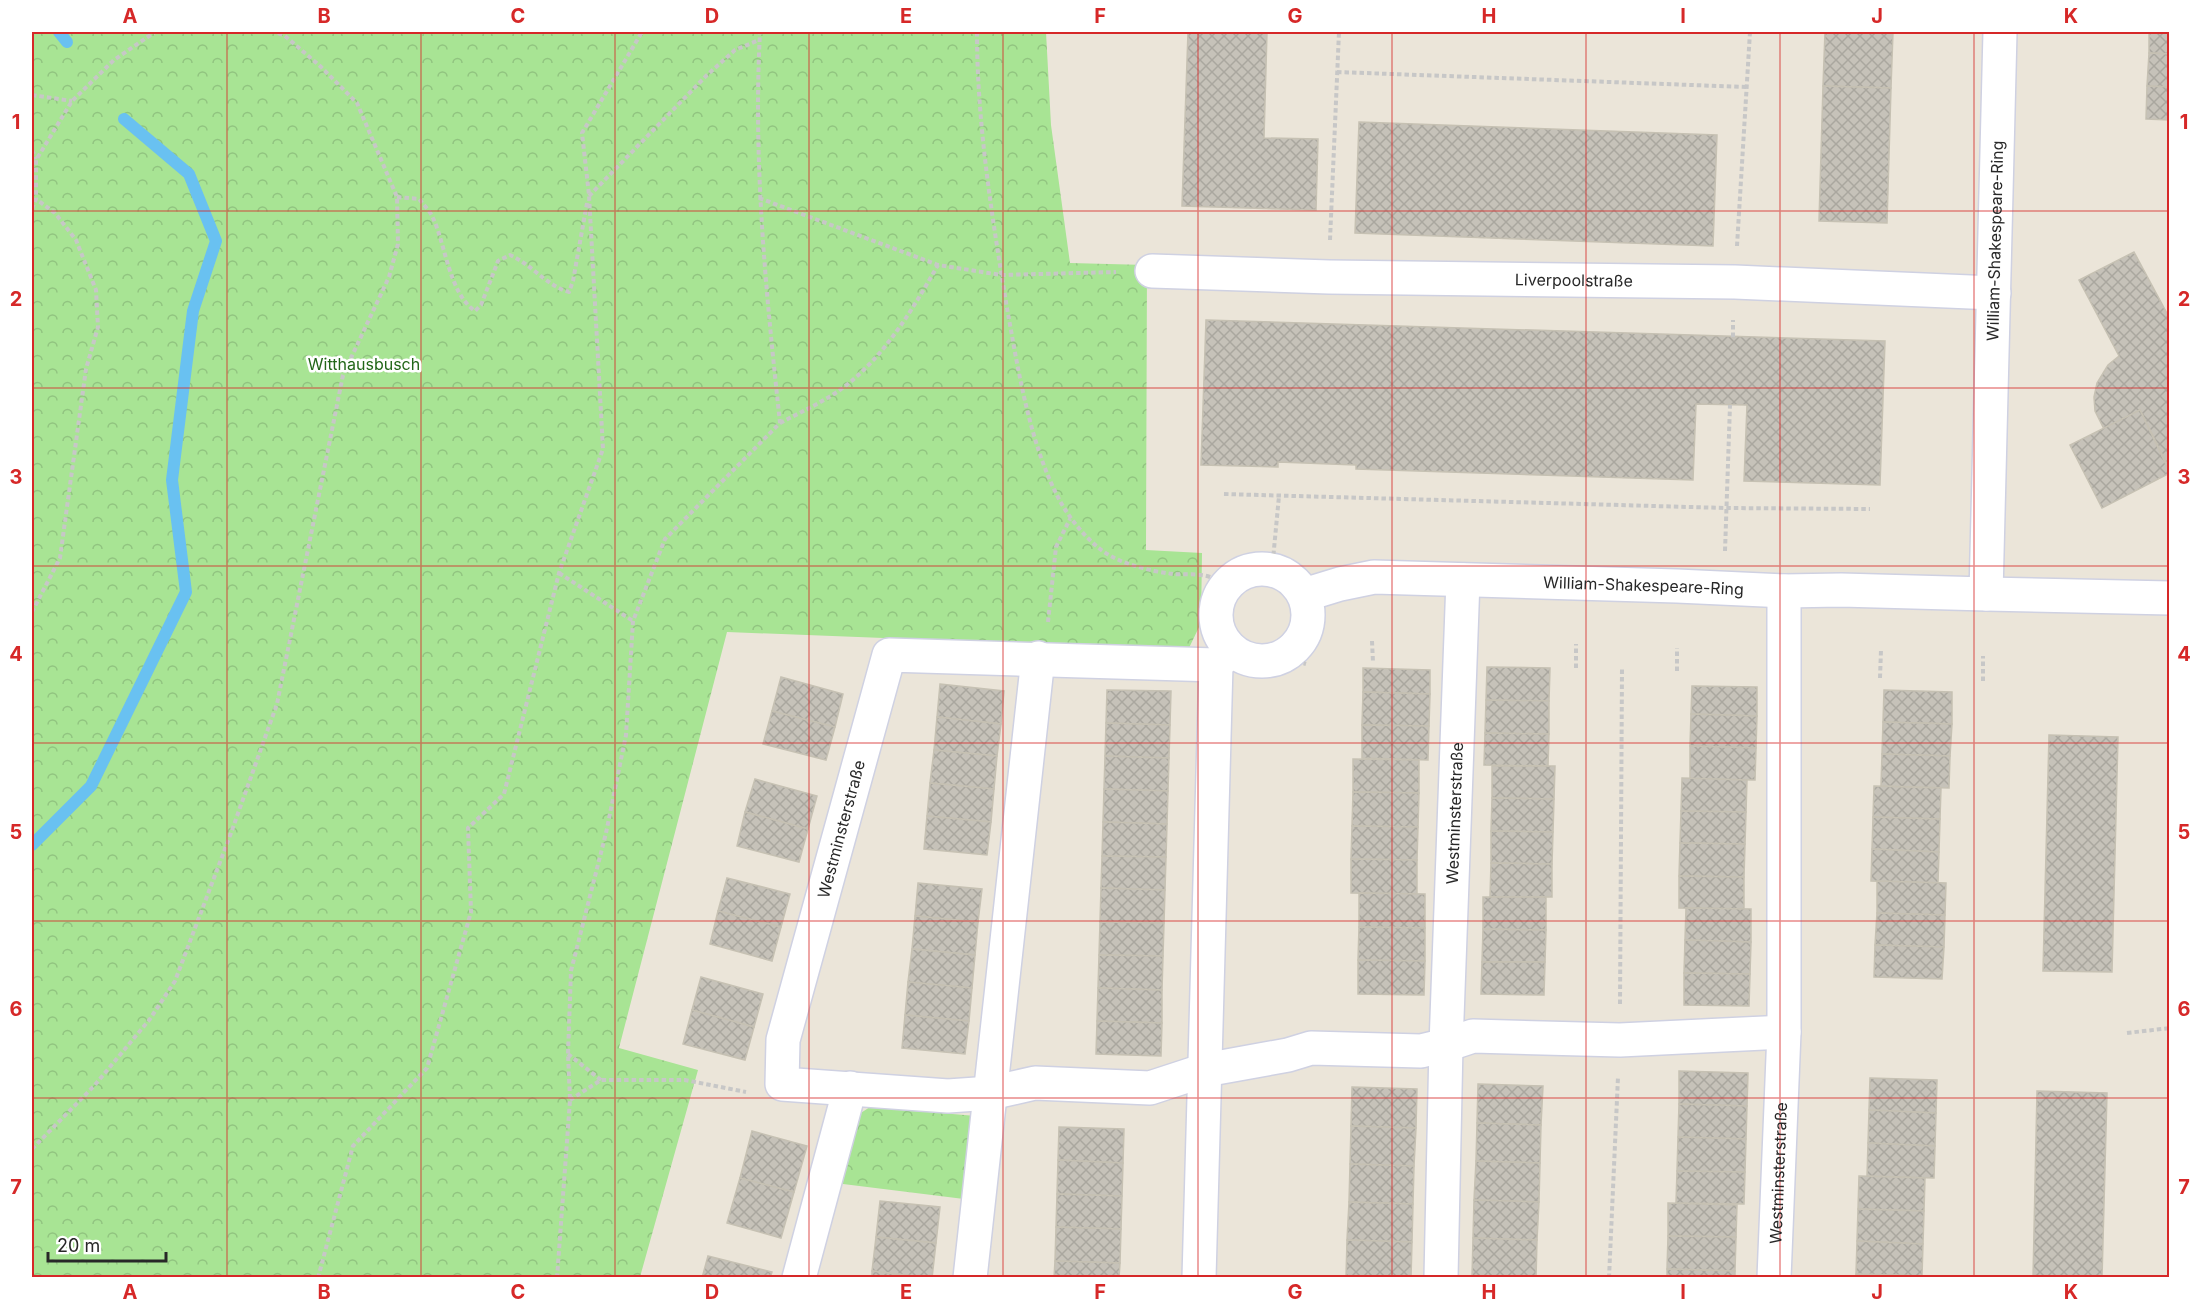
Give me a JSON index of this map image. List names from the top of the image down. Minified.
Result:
{"streets":{"street":["William-Shakespeare-Ring","Liverpoolstraße","Westminsterstraße"]},"crossings":[["William-Shakespeare-Ring","Liverpoolstraße"],["William-Shakespeare-Ring","Westminsterstraße"]],"parks":["Witthausbusch"],"scale_bar":"20 m","grid":{"columns":["A","B","C","D","E","F","G","H","I","J","K"],"rows":["1","2","3","4","5","6","7"]}}
